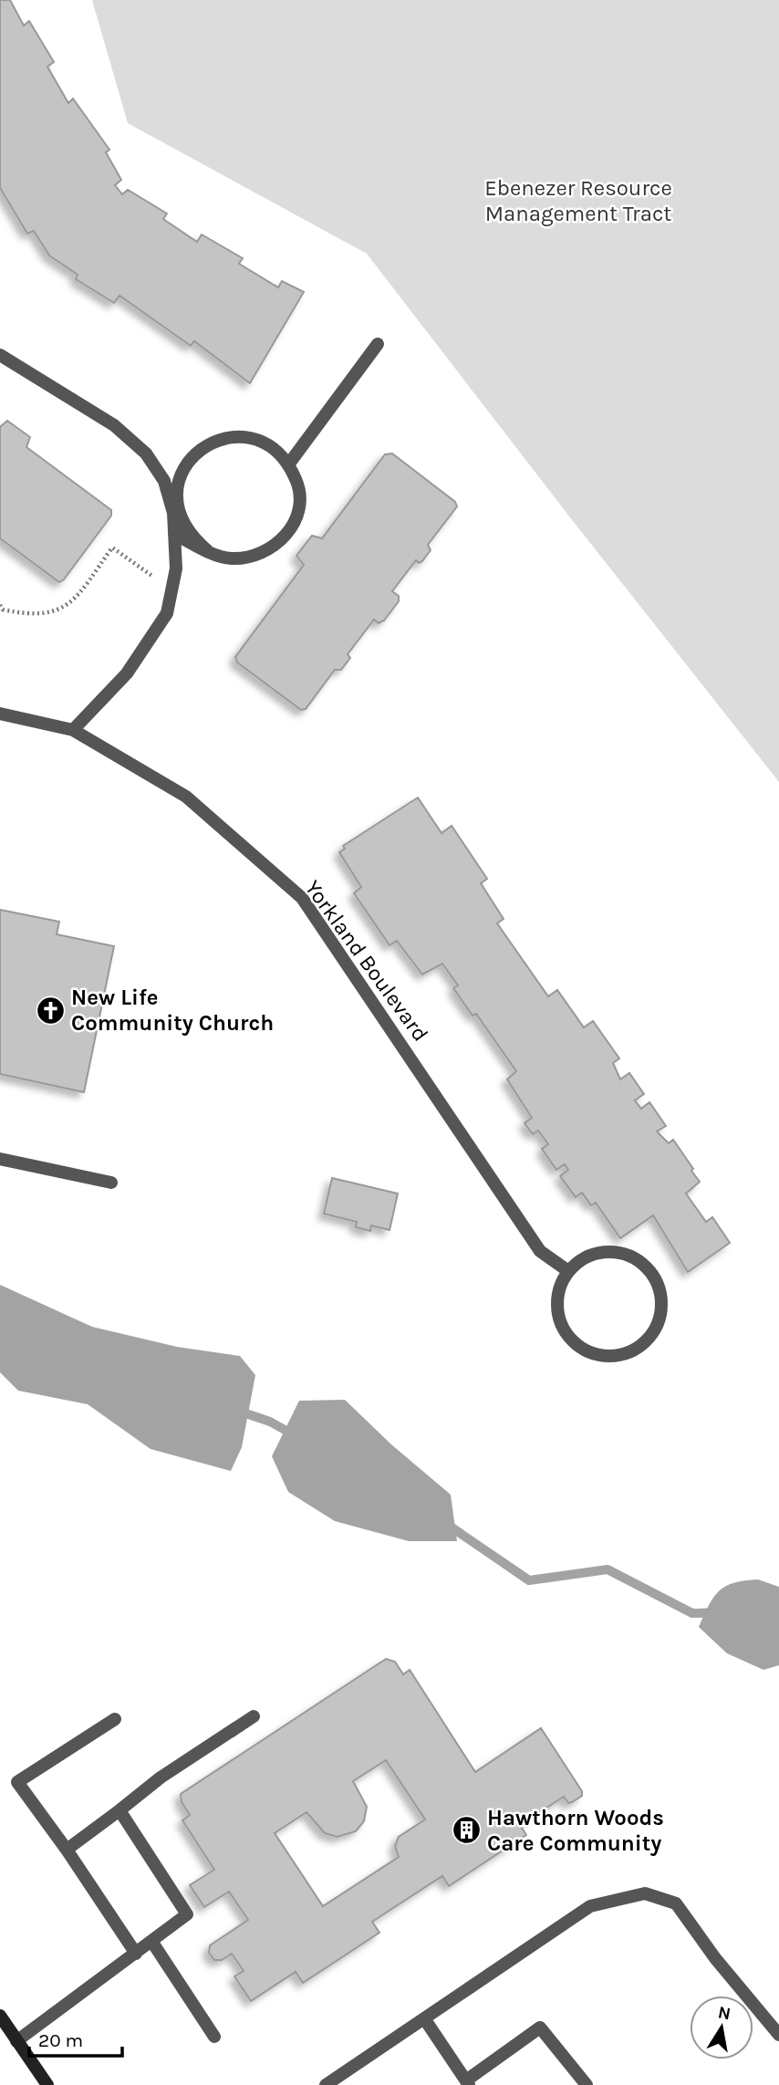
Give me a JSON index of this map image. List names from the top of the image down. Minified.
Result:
{"streets":{"street":["Yorkland Boulevard"]},"parks":["Ebenezer Resource Management Tract"],"places":{"church":["New Life Community Church"],"building":["Hawthorn Woods Care Community"]},"scale_bar":"20 m","north":"top"}
